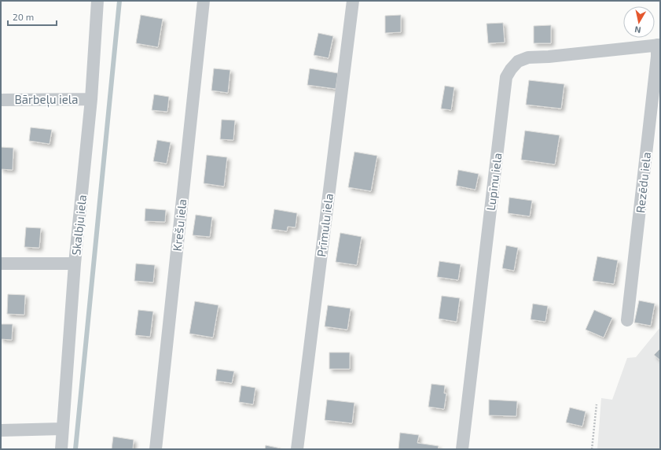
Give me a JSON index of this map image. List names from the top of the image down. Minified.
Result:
{"streets":{"street":["Bārbeļu iela","Lupīnu iela","Rezēdu iela","Skalbju iela","Krešu iela","Prīmulu iela"]},"crossings":[["Bārbeļu iela","Skalbju iela"],["Lupīnu iela","Rezēdu iela"]],"scale_bar":"20 m","north":"bottom"}
